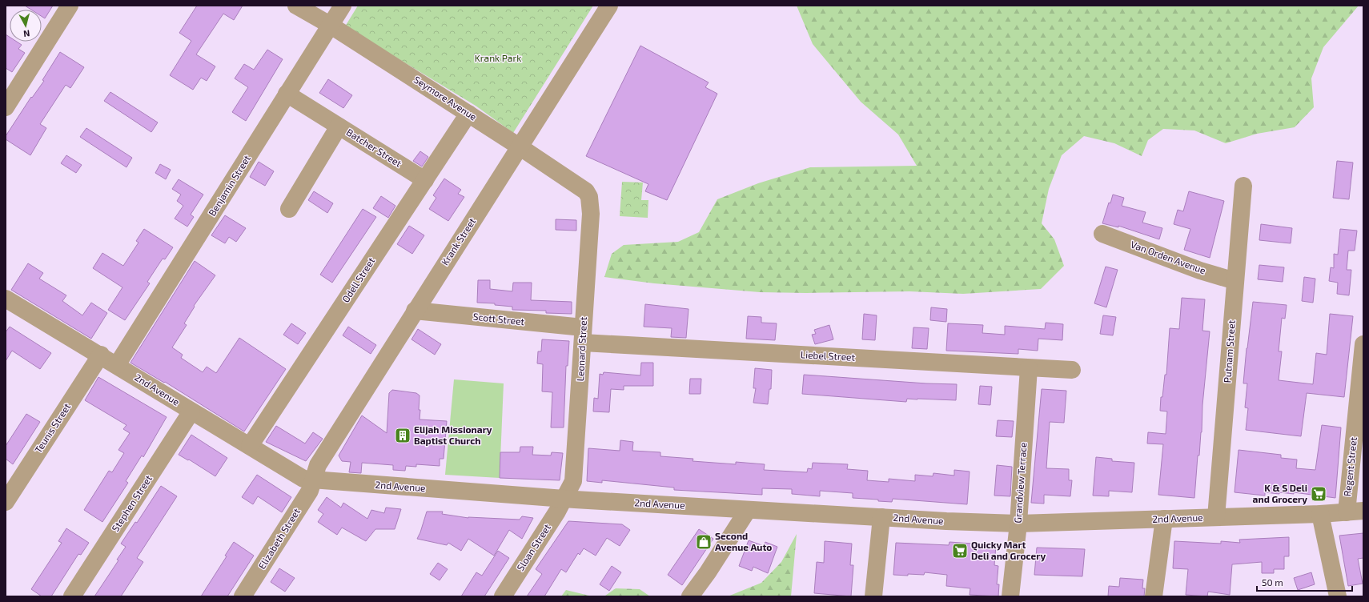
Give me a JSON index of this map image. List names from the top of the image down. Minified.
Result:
{"streets":{"street":["Seymore Avenue","Batcher Street","Benjamin Street","Krank Street","Van Orden Avenue","Odell Street","Scott Street","Leonard Street","Putnam Street","Liebel Street","2nd Avenue","Teunis Street","Regent Street","Grandview Terrace","Stephen Street","Elizabeth Street","Sloan Street"]},"crossings":[["Seymore Avenue","Benjamin Street"],["Seymore Avenue","Krank Street"],["Seymore Avenue","Odell Street"],["Seymore Avenue","Leonard Street"],["Batcher Street","Odell Street"],["Benjamin Street","2nd Avenue"],["Krank Street","Scott Street"],["Krank Street","2nd Avenue"],["Krank Street","Elizabeth Street"],["Van Orden Avenue","Putnam Street"],["Odell Street","2nd Avenue"],["Scott Street","Leonard Street"],["Scott Street","Liebel Street"],["Leonard Street","Liebel Street"],["Leonard Street","2nd Avenue"],["Leonard Street","Sloan Street"],["Putnam Street","2nd Avenue"],["Liebel Street","Grandview Terrace"],["2nd Avenue","Teunis Street"],["2nd Avenue","Regent Street"],["2nd Avenue","Grandview Terrace"],["2nd Avenue","Stephen Street"],["2nd Avenue","Elizabeth Street"],["2nd Avenue","Sloan Street"]],"parks":["Krank Park"],"places":{"building":["Elijah Missionary Baptist Church"],"supermarket":["K & S Deli and Grocery","Quicky Mart Deli and Grocery"],"shop":["Second Avenue Auto"]},"scale_bar":"50 m","north":"bottom"}
